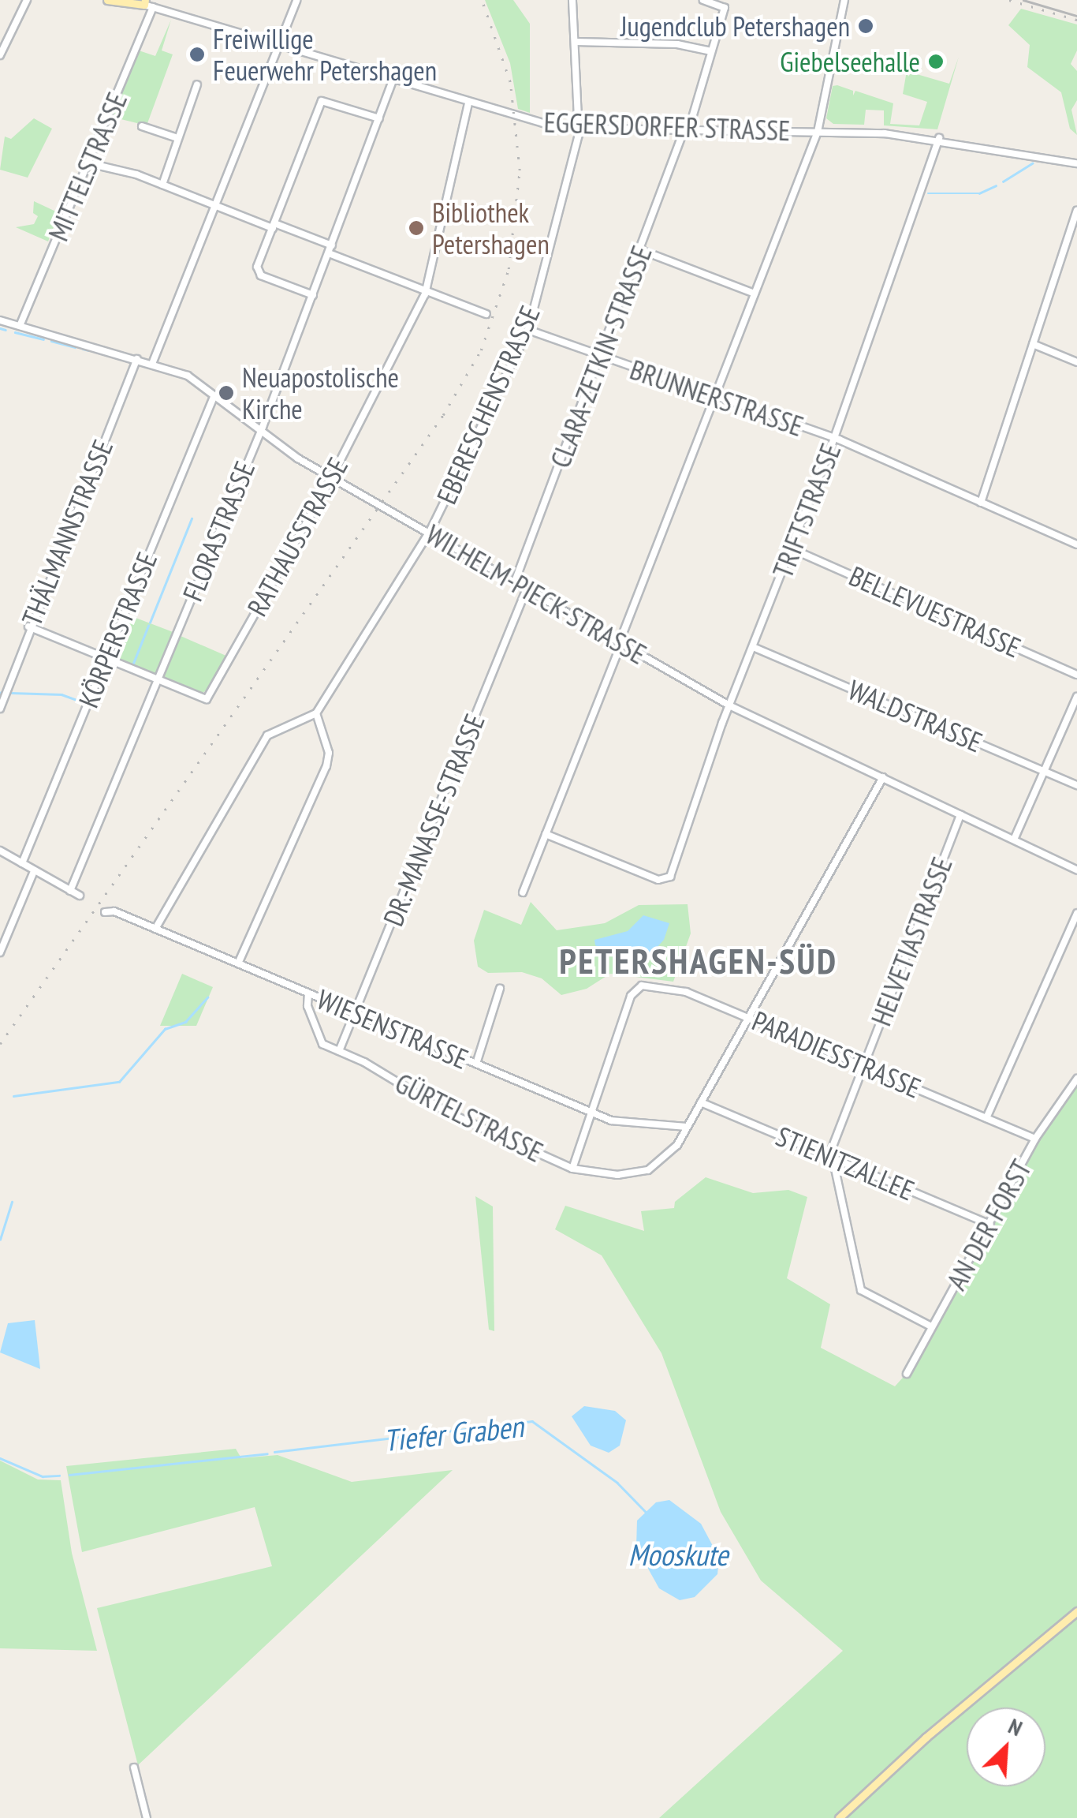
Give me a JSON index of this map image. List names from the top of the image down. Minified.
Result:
{"streets":{"street":["EGGERSDORFER STRASSE","MITTELSTRASSE","CLARA-ZETKIN-STRASSE","BRUNNERSTRASSE","EBERESCHENSTRASSE","TRIFTSTRASSE","FLORASTRASSE","THÄLMANNSTRASSE","RATHAUSSTRASSE","WILHELM-PIECK-STRASSE","BELLEVUESTRASSE","KÖRPERSTRASSE","WALDSTRASSE","DR.-MANASSE-STRASSE","HELVETIASTRASSE","WIESENSTRASSE","PARADIESSTRASSE","GÜRTELSTRASSE","STIENITZALLEE","AN DER FORST"]},"crossings":[["EGGERSDORFER STRASSE","MITTELSTRASSE"],["EGGERSDORFER STRASSE","CLARA-ZETKIN-STRASSE"],["EGGERSDORFER STRASSE","EBERESCHENSTRASSE"],["EGGERSDORFER STRASSE","TRIFTSTRASSE"],["EGGERSDORFER STRASSE","FLORASTRASSE"],["EGGERSDORFER STRASSE","RATHAUSSTRASSE"],["MITTELSTRASSE","WILHELM-PIECK-STRASSE"],["CLARA-ZETKIN-STRASSE","BRUNNERSTRASSE"],["CLARA-ZETKIN-STRASSE","WILHELM-PIECK-STRASSE"],["BRUNNERSTRASSE","EBERESCHENSTRASSE"],["BRUNNERSTRASSE","TRIFTSTRASSE"],["EBERESCHENSTRASSE","WILHELM-PIECK-STRASSE"],["TRIFTSTRASSE","WILHELM-PIECK-STRASSE"],["TRIFTSTRASSE","BELLEVUESTRASSE"],["TRIFTSTRASSE","WALDSTRASSE"],["FLORASTRASSE","RATHAUSSTRASSE"],["FLORASTRASSE","WILHELM-PIECK-STRASSE"],["THÄLMANNSTRASSE","WILHELM-PIECK-STRASSE"],["RATHAUSSTRASSE","WILHELM-PIECK-STRASSE"],["WILHELM-PIECK-STRASSE","KÖRPERSTRASSE"],["WILHELM-PIECK-STRASSE","DR.-MANASSE-STRASSE"],["WILHELM-PIECK-STRASSE","HELVETIASTRASSE"],["DR.-MANASSE-STRASSE","WIESENSTRASSE"],["DR.-MANASSE-STRASSE","GÜRTELSTRASSE"],["HELVETIASTRASSE","PARADIESSTRASSE"],["HELVETIASTRASSE","STIENITZALLEE"],["WIESENSTRASSE","PARADIESSTRASSE"],["WIESENSTRASSE","GÜRTELSTRASSE"],["PARADIESSTRASSE","AN DER FORST"],["STIENITZALLEE","AN DER FORST"]],"districts":["PETERSHAGEN-SÜD"],"water":["Tiefer Graben","Mooskute"],"places":["Jugendclub Petershagen","Freiwillige Feuerwehr Petershagen","Giebelseehalle","Bibliothek Petershagen","Neuapostolische Kirche"],"north":"top right"}
